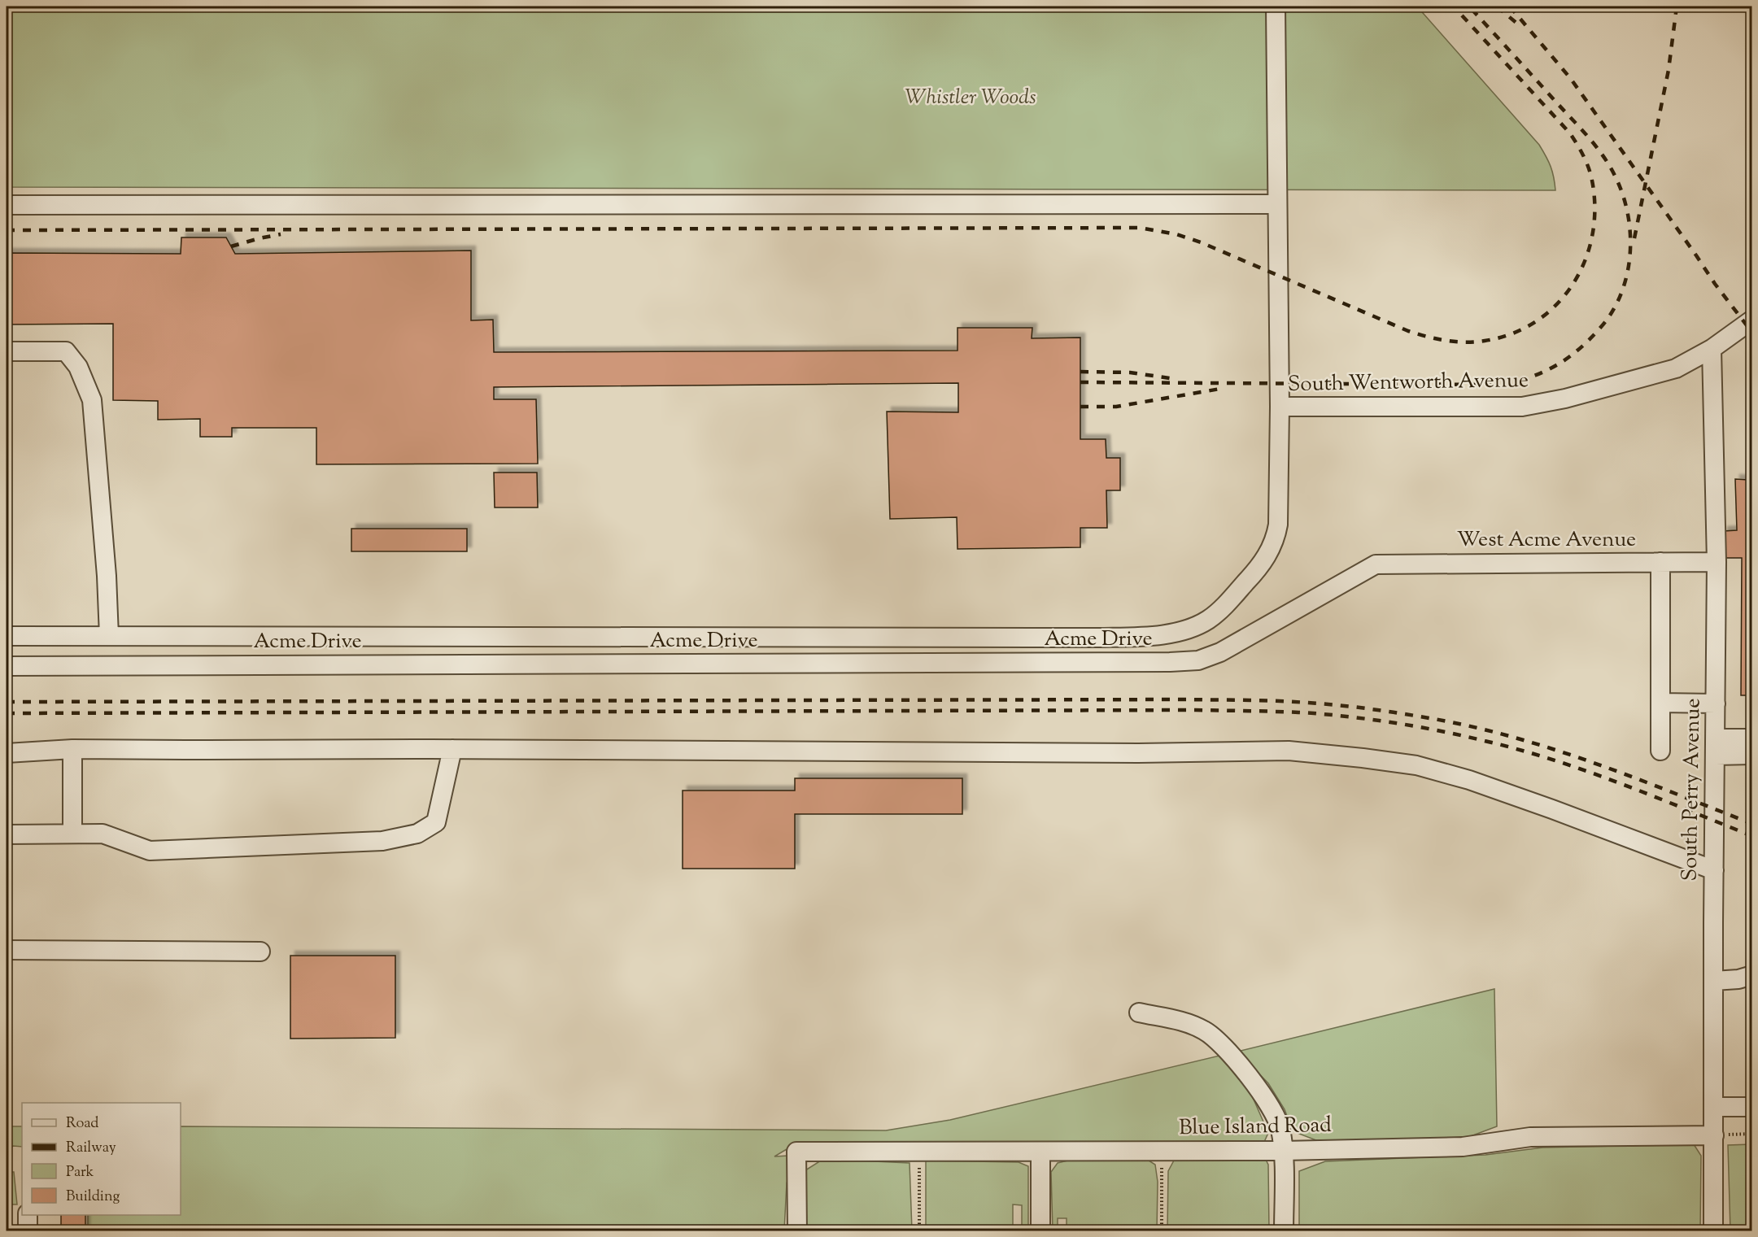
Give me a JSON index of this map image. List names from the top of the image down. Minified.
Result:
{"streets":{"street":["South Wentworth Avenue","West Acme Avenue","Acme Drive","South Perry Avenue","Blue Island Road"]},"crossings":[["South Wentworth Avenue","South Perry Avenue"],["West Acme Avenue","Acme Drive"],["West Acme Avenue","South Perry Avenue"],["South Perry Avenue","Blue Island Road"]],"parks":["Whistler Woods"],"legend":["Road","Railway","Park","Building"]}
